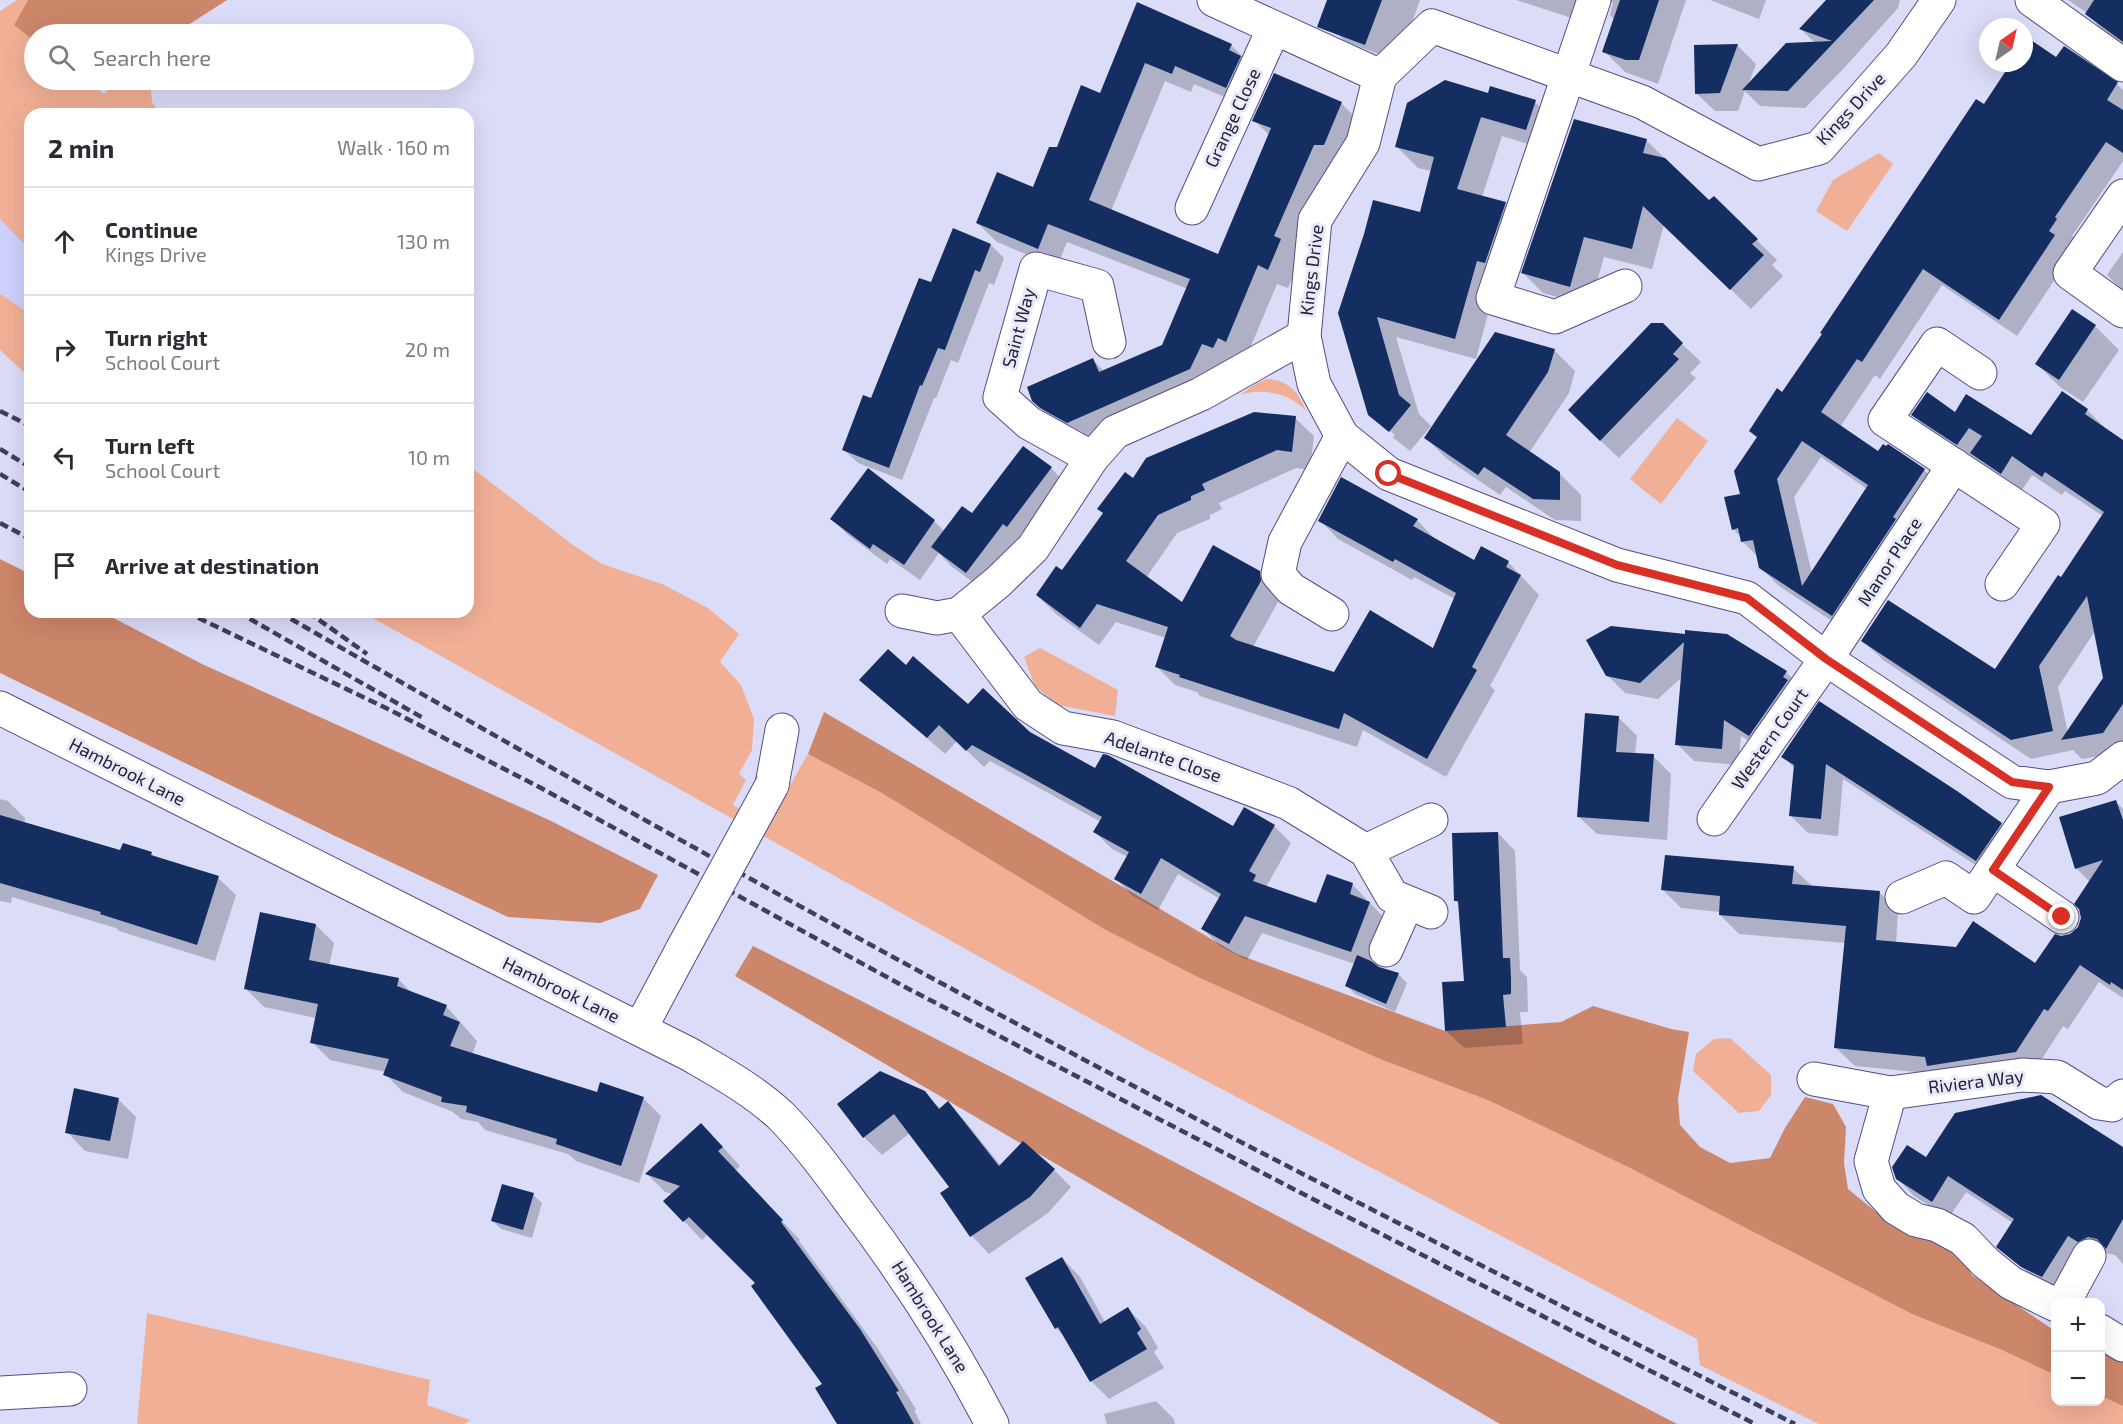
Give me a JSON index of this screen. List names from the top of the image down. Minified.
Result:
{"streets":{"street":["Kings Drive","Grange Close","Saint Way","Manor Place","Western Court","Adelante Close","Hambrook Lane","Riviera Way"]},"crossings":[["Kings Drive","Manor Place"],["Kings Drive","Western Court"],["Manor Place","Western Court"]],"north":"top right","page":{"search":"Search here","heading":["2 min","Walk · 160 m"],"list":[["Continue","Kings Drive","130 m"],["Turn right","School Court","20 m"],["Turn left","School Court","10 m"],"Arrive at destination"],"map_buttons":["+","−"]}}
